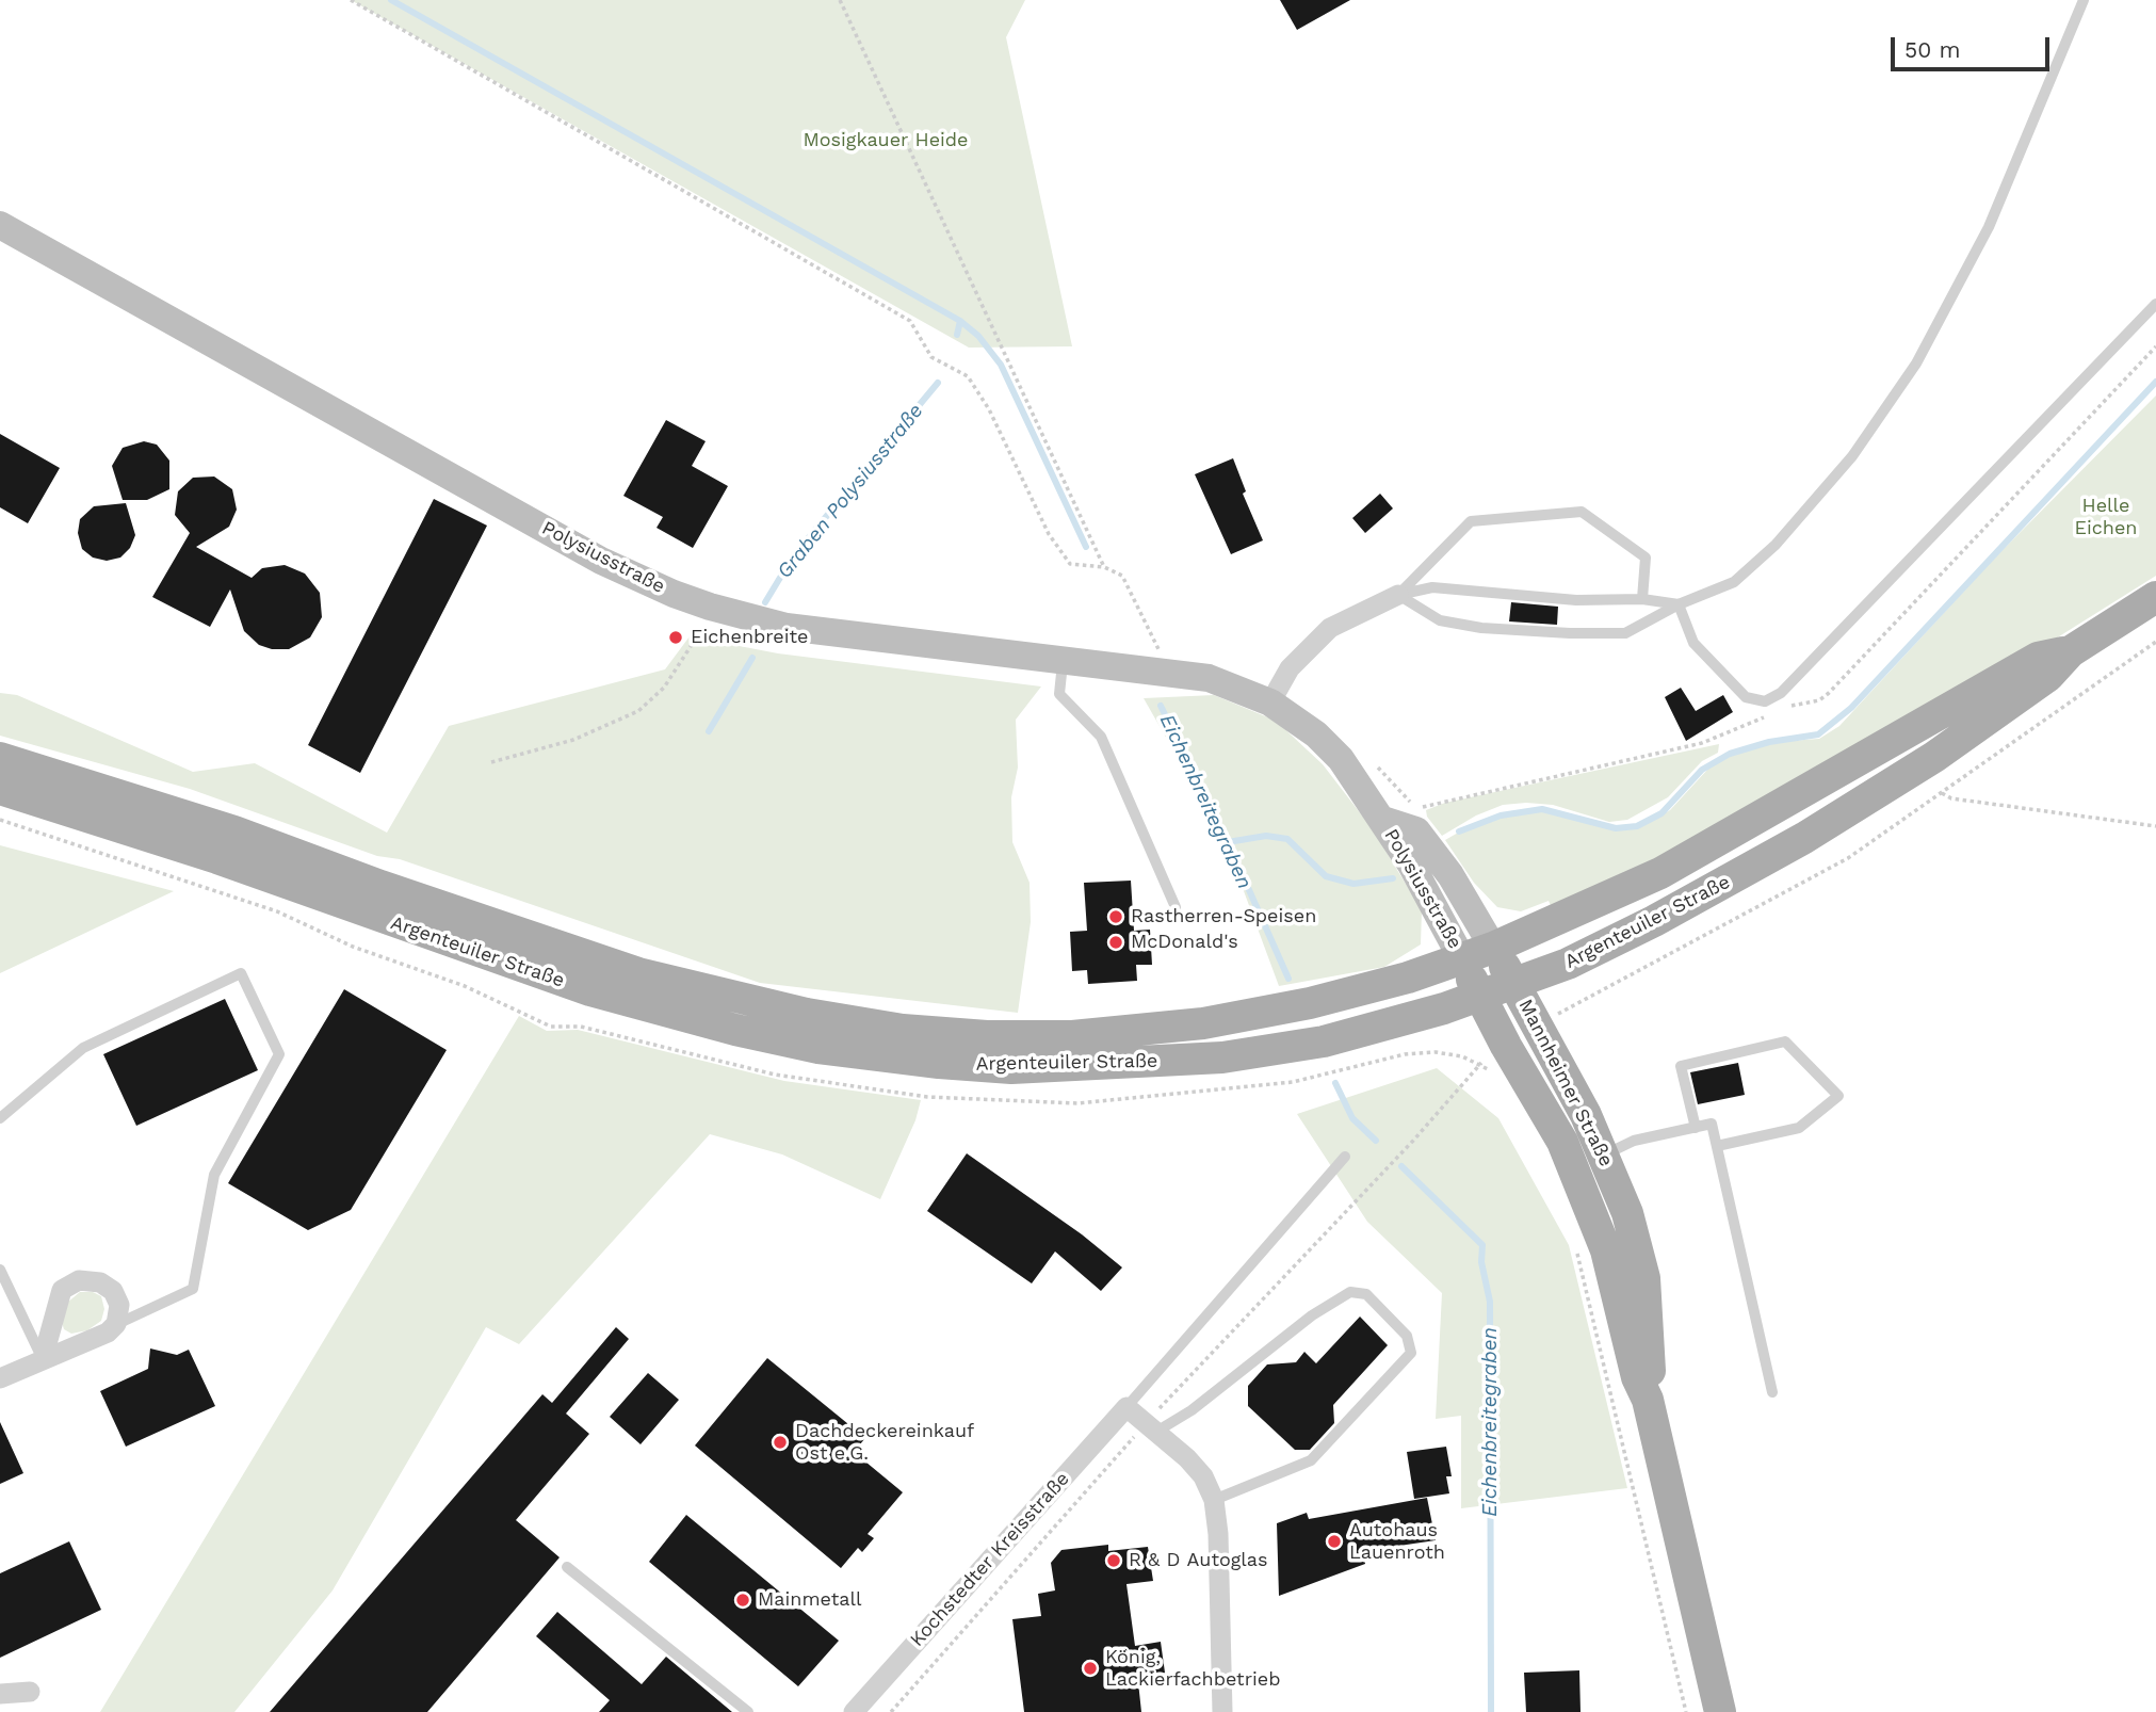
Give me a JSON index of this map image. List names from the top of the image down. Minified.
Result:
{"streets":{"main road":["Argenteuiler Straße","Mannheimer Straße"],"street":["Polysiusstraße","Kochstedter Kreisstraße"]},"crossings":[["Polysiusstraße","Argenteuiler Straße"],["Polysiusstraße","Mannheimer Straße"],["Argenteuiler Straße","Mannheimer Straße"]],"water":["Graben Polysiusstraße","Eichenbreitegraben"],"parks":["Mosigkauer Heide","Helle Eichen"],"places":["Eichenbreite","Rastherren-Speisen","McDonald's","Dachdeckereinkauf Ost e.G.","Autohaus Lauenroth","R & D Autoglas","Mainmetall","König, Lackierfachbetrieb"],"scale_bar":"50 m"}
